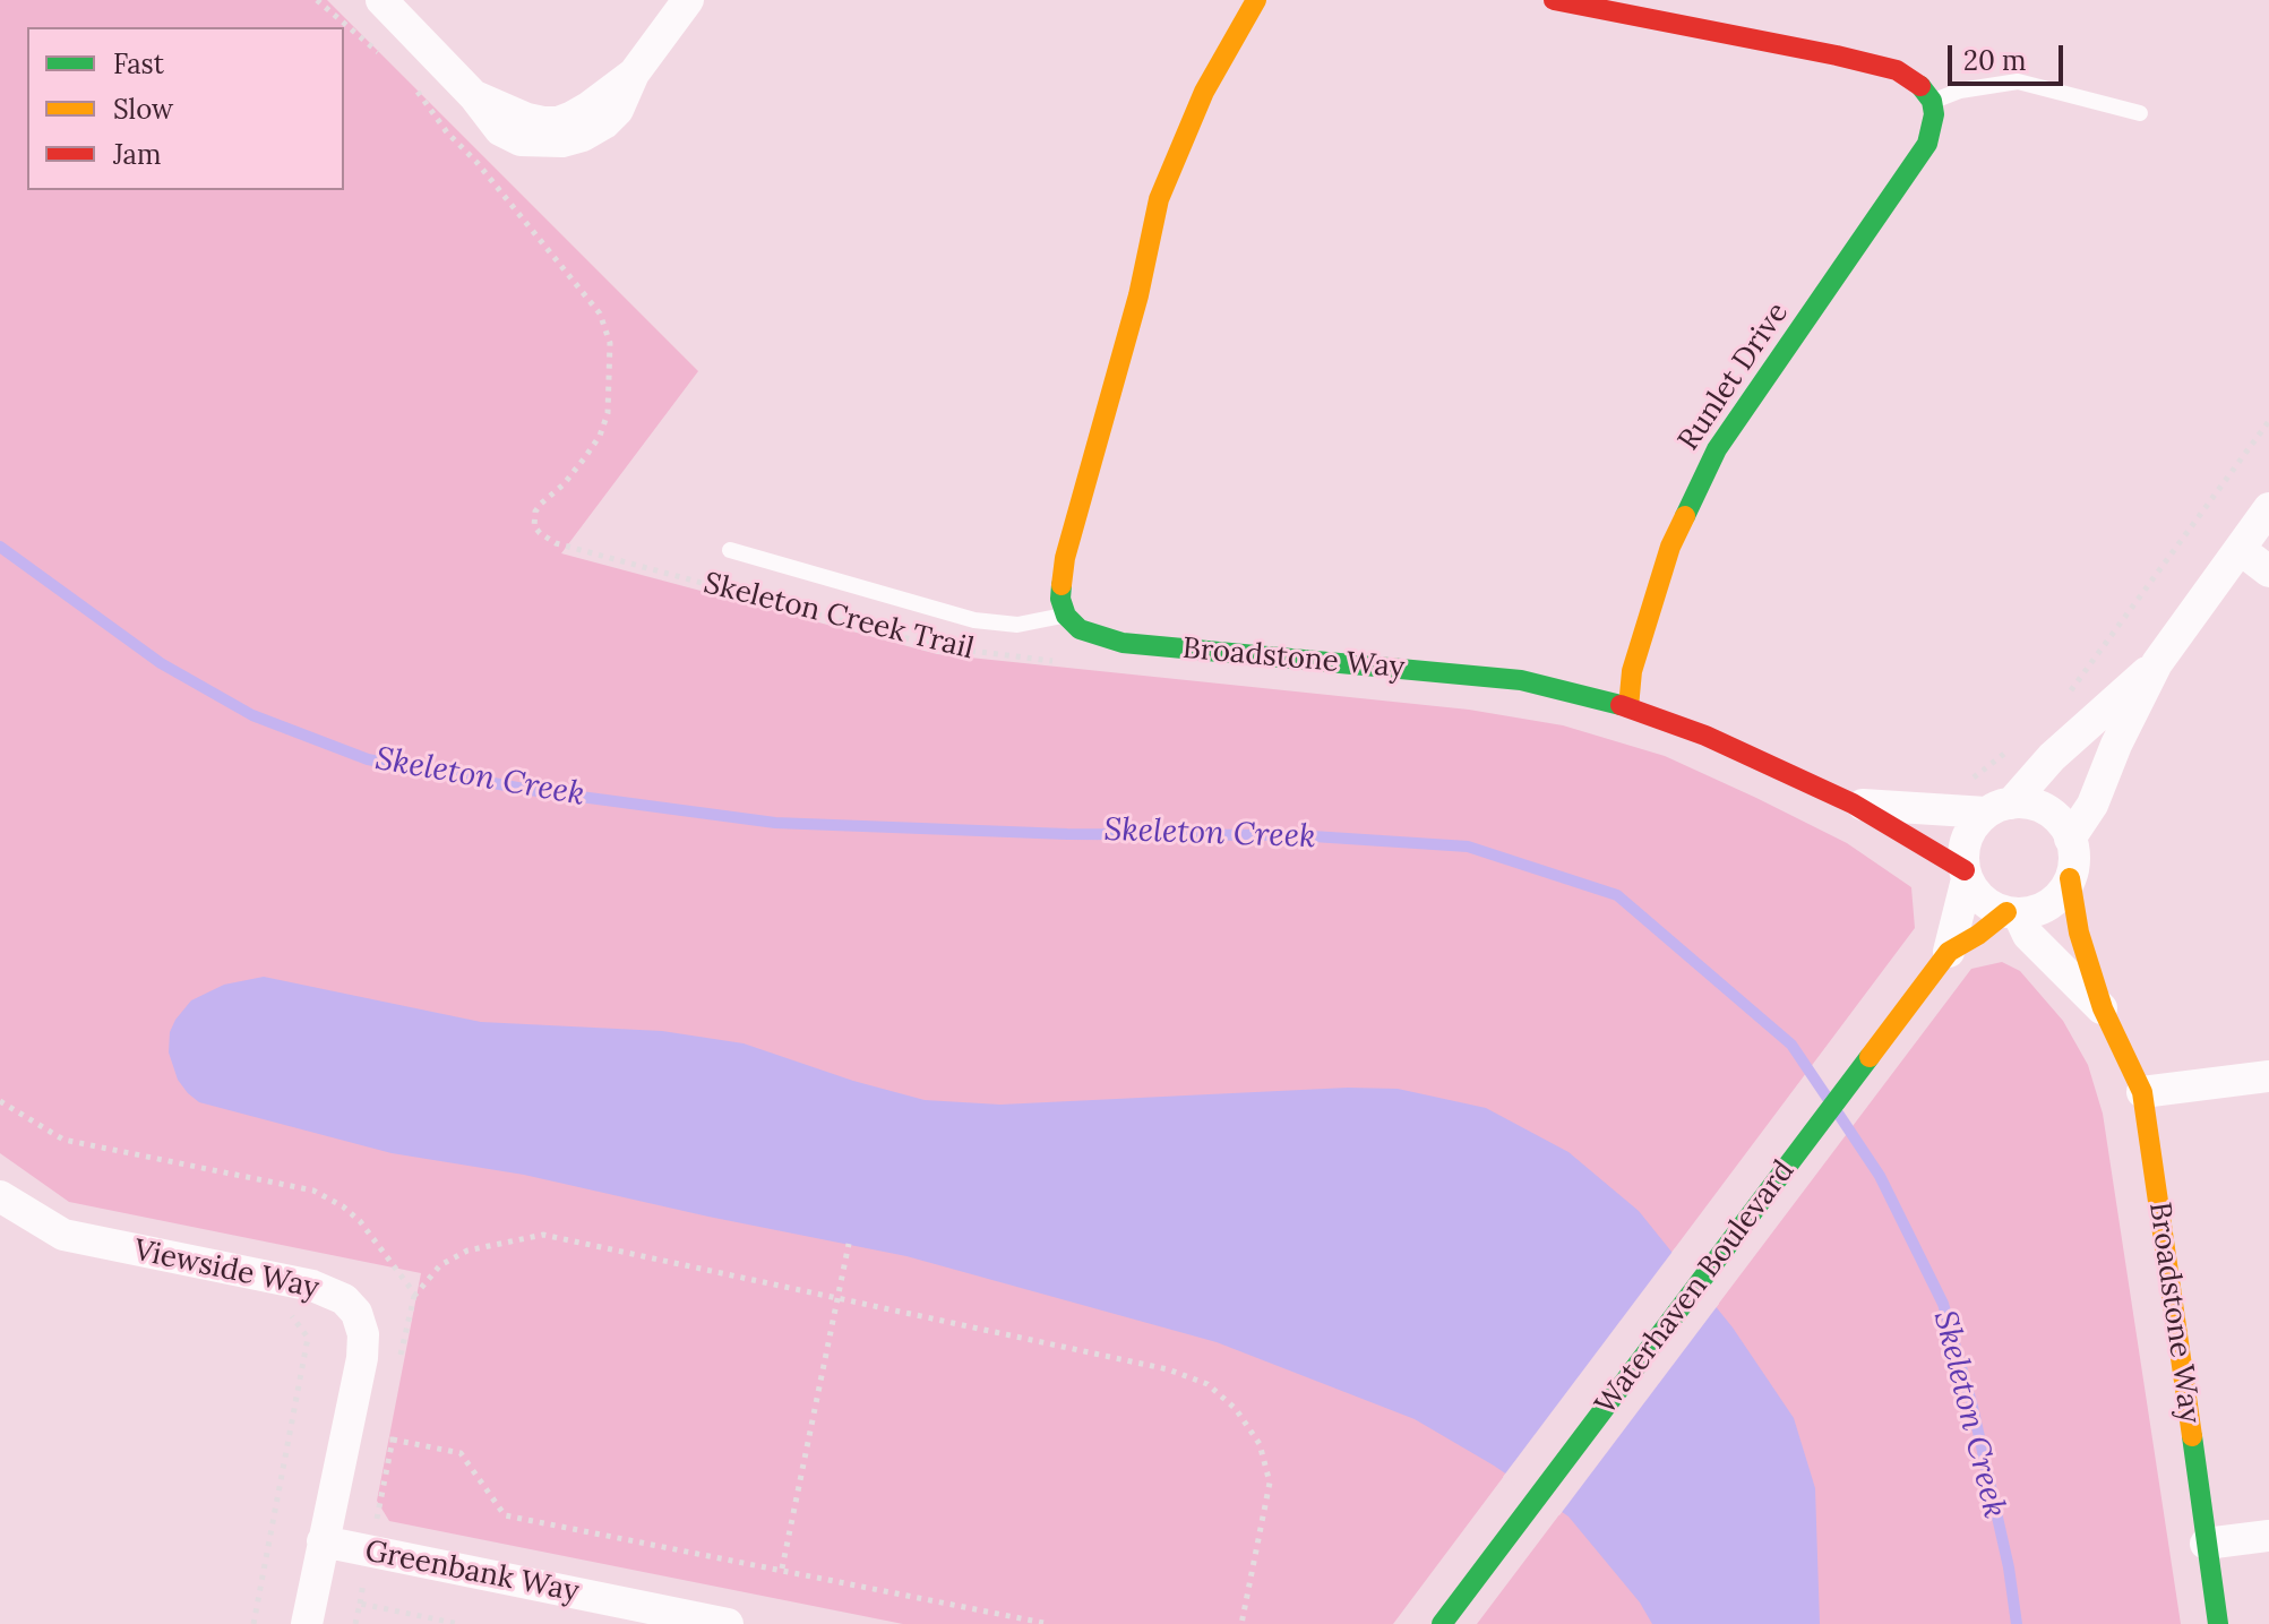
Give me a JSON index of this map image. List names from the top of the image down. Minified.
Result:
{"streets":{"street":["Runlet Drive","Broadstone Way","Viewside Way","Waterhaven Boulevard","Greenbank Way"],"path":["Skeleton Creek Trail"]},"crossings":[["Runlet Drive","Broadstone Way"],["Broadstone Way","Waterhaven Boulevard"],["Viewside Way","Greenbank Way"]],"water":["Skeleton Creek"],"legend":["Fast","Slow","Jam"],"scale_bar":"20 m"}
